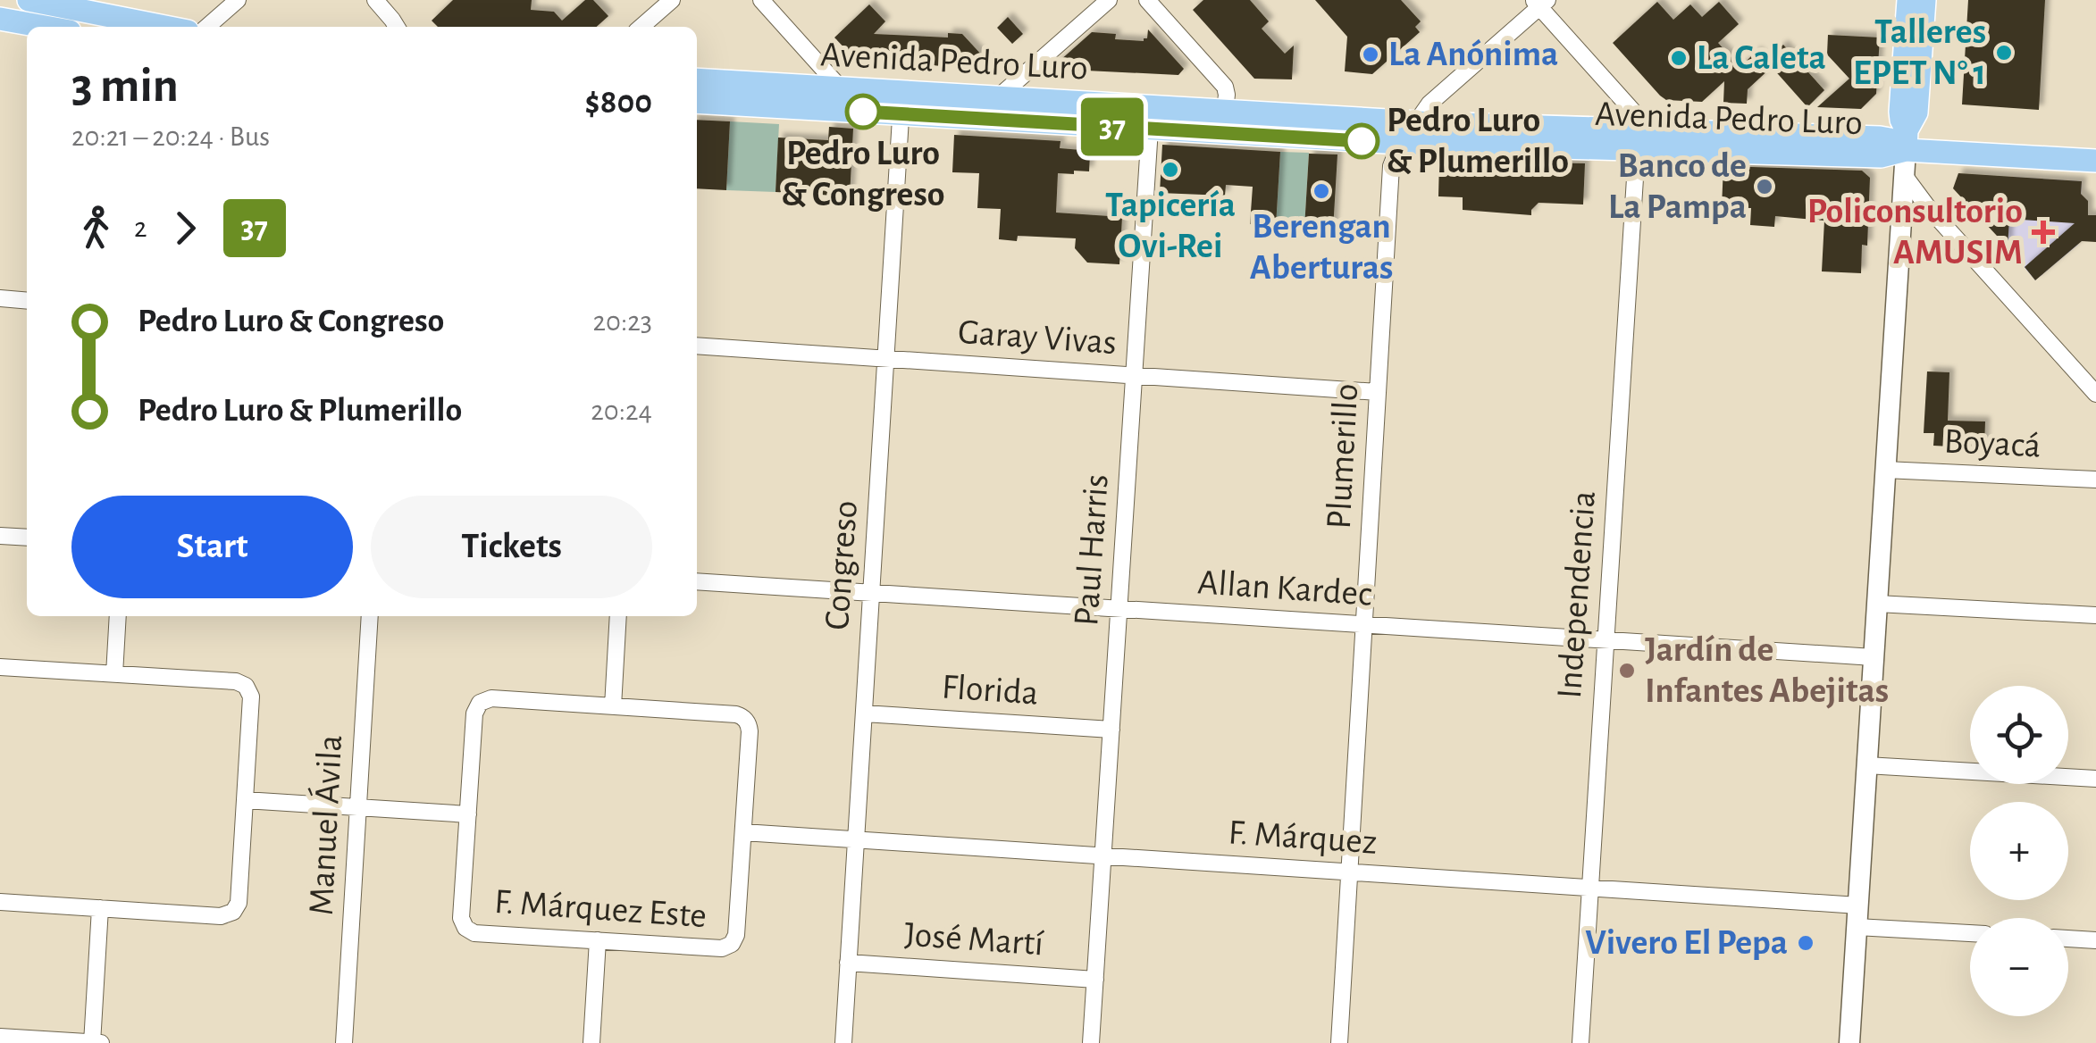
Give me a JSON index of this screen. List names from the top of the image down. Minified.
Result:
{"streets":{"main road":["Avenida Pedro Luro"],"street":["Garay Vivas","Boyacá","Plumerillo","Paul Harris","Congreso","Allan Kardec","Independencia","Florida","Manuel Ávila","F. Márquez","F. Márquez Este","José Martí"]},"crossings":[["Avenida Pedro Luro","Plumerillo"],["Avenida Pedro Luro","Paul Harris"],["Avenida Pedro Luro","Congreso"],["Avenida Pedro Luro","Independencia"],["Garay Vivas","Plumerillo"],["Garay Vivas","Paul Harris"],["Garay Vivas","Congreso"],["Plumerillo","Allan Kardec"],["Plumerillo","F. Márquez"],["Paul Harris","Allan Kardec"],["Paul Harris","Florida"],["Paul Harris","F. Márquez"],["Paul Harris","José Martí"],["Congreso","Allan Kardec"],["Congreso","Florida"],["Congreso","F. Márquez"],["Congreso","José Martí"],["Allan Kardec","Independencia"],["Independencia","F. Márquez"],["F. Márquez","F. Márquez Este"]],"places":{"other":["Talleres EPET N° 1","La Anónima","La Caleta","Pedro Luro & Congreso","Pedro Luro & Plumerillo","Tapicería Ovi-Rei","Banco de La Pampa","Berengan Aberturas","Jardín de Infantes Abejitas","Vivero El Pepa"],"health":["Policonsultorio AMUSIM"]},"lines":["bus line 37"],"page":{"on_map":"37","heading":["3 min","20:21 – 20:24 · Bus","$800"],"legs":["2","37"],"list":[{"name":"Pedro Luro & Congreso","value":"20:23"},{"name":"Pedro Luro & Plumerillo","value":"20:24"}],"buttons":["Start","Tickets"],"map_buttons":["+","−"]}}
